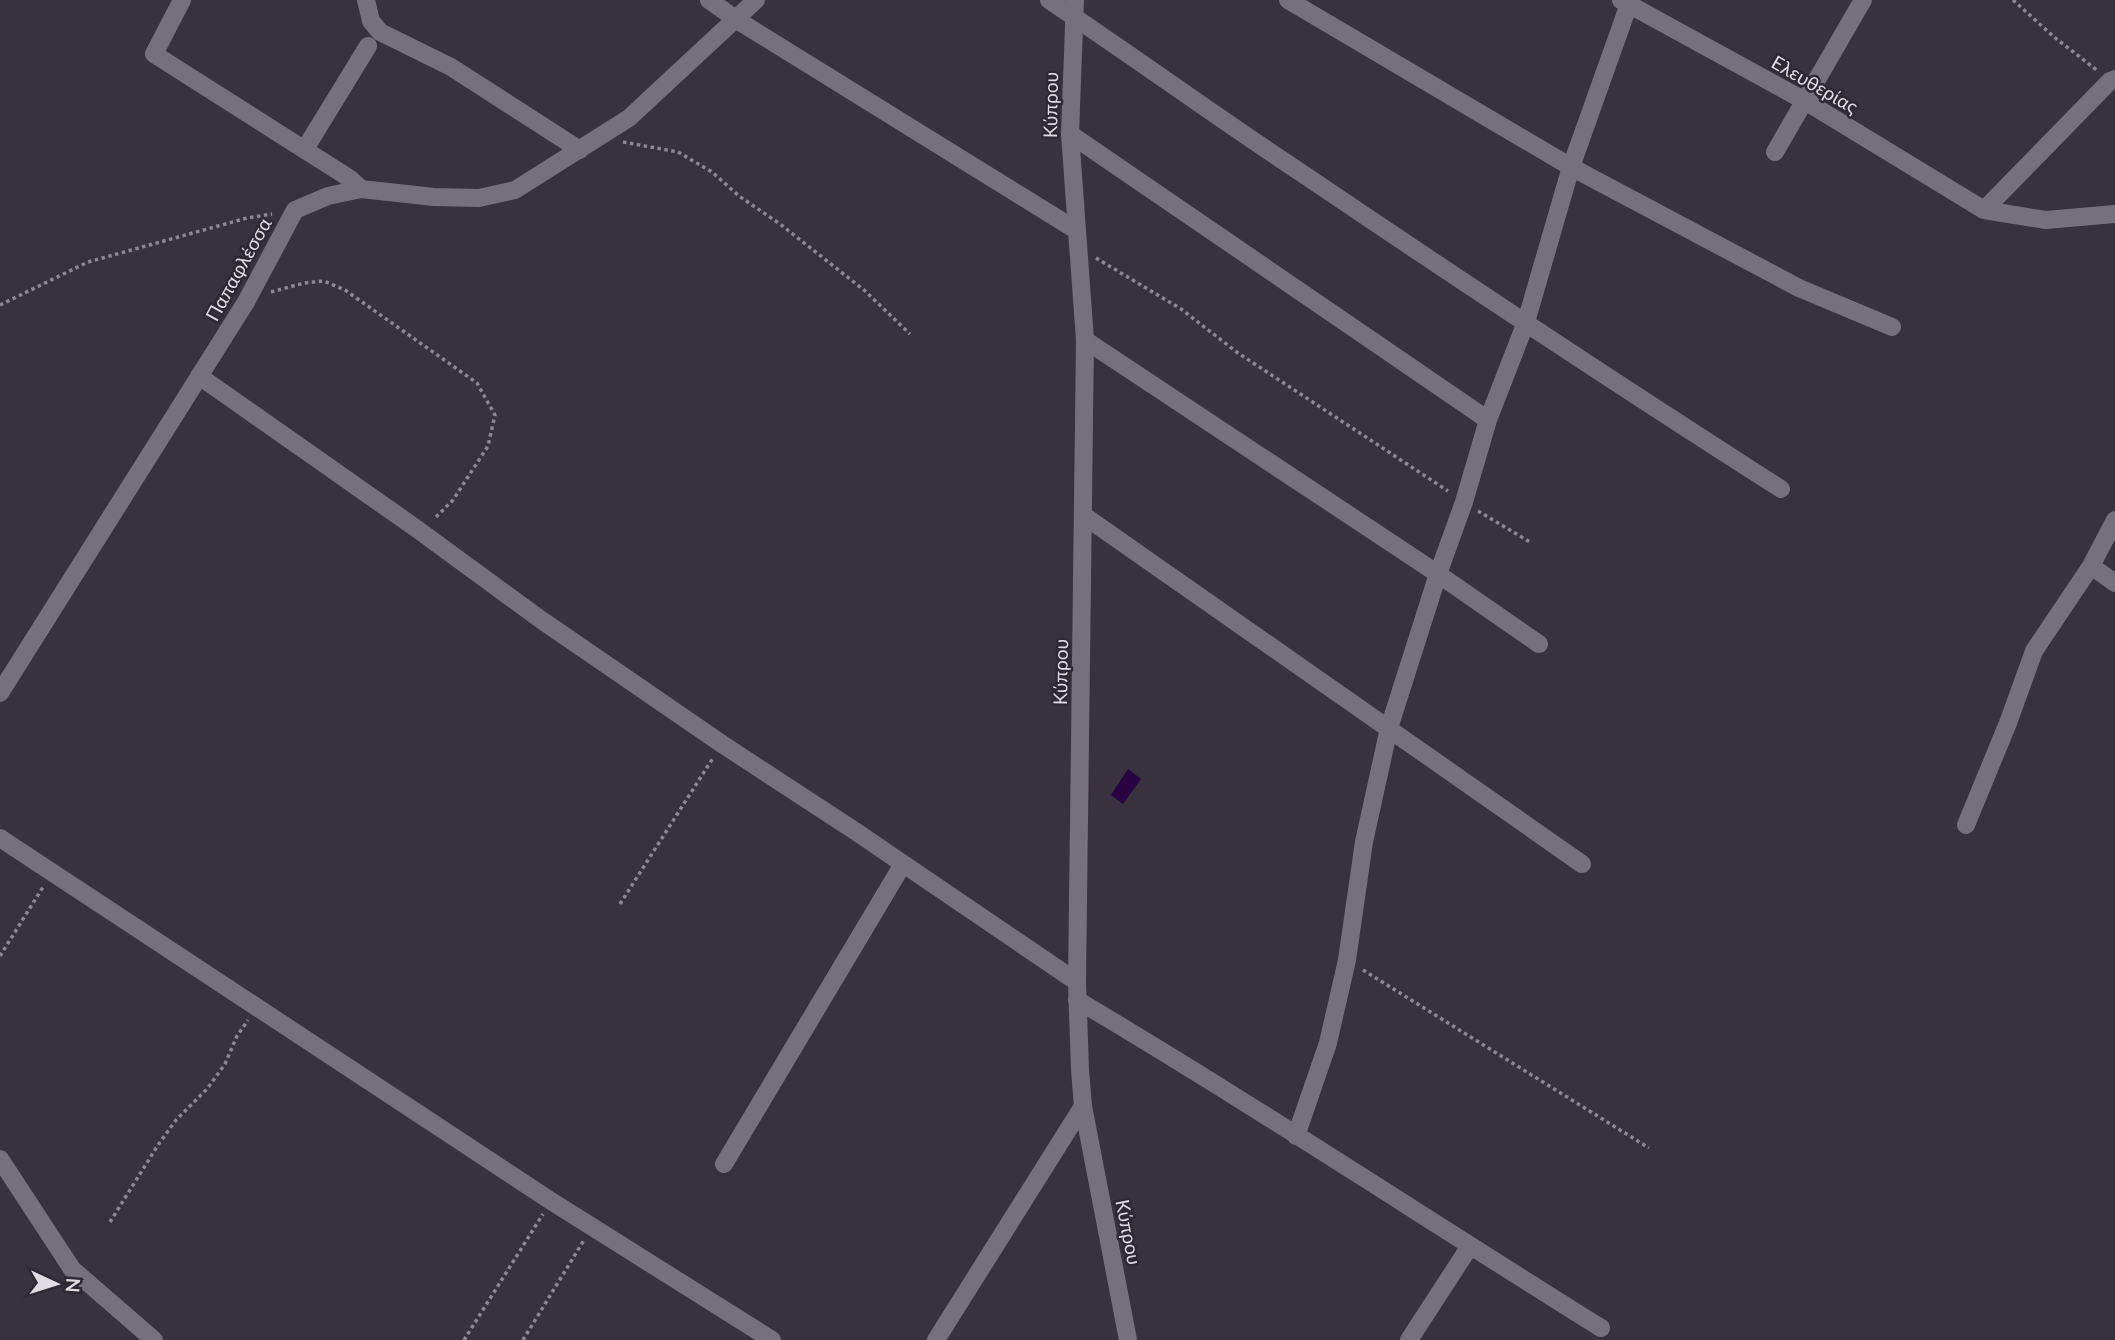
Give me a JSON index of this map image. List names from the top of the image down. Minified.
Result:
{"streets":{"street":["Ελευθερίας","Κύπρου","Παπαφλέσσα"]},"north":"right"}
